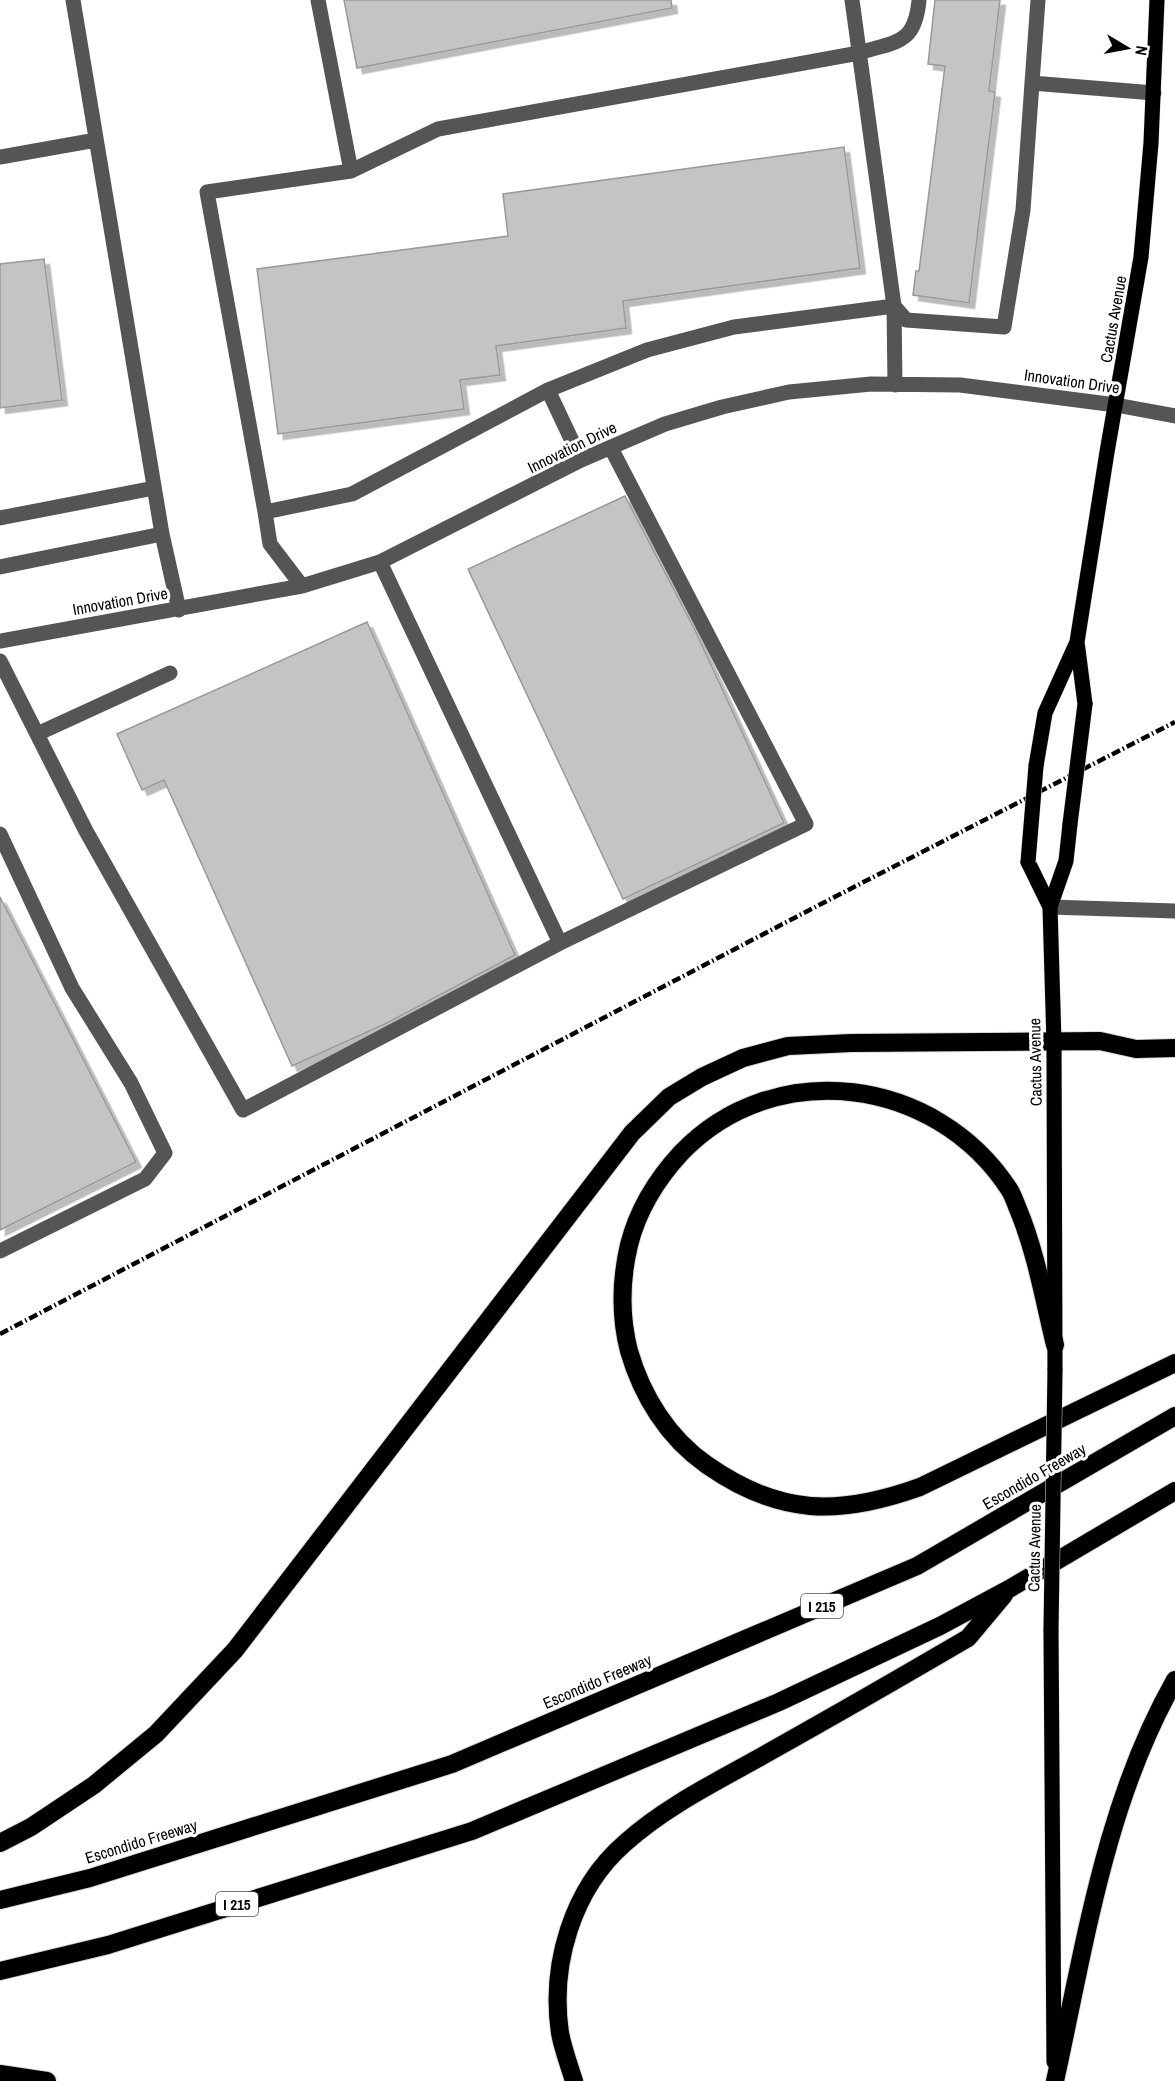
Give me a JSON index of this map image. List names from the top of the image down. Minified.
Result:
{"streets":{"highway":["Escondido Freeway","I 215"],"main road":["Cactus Avenue"],"street":["Innovation Drive"]},"crossings":[["Cactus Avenue","Innovation Drive"]],"north":"right"}
